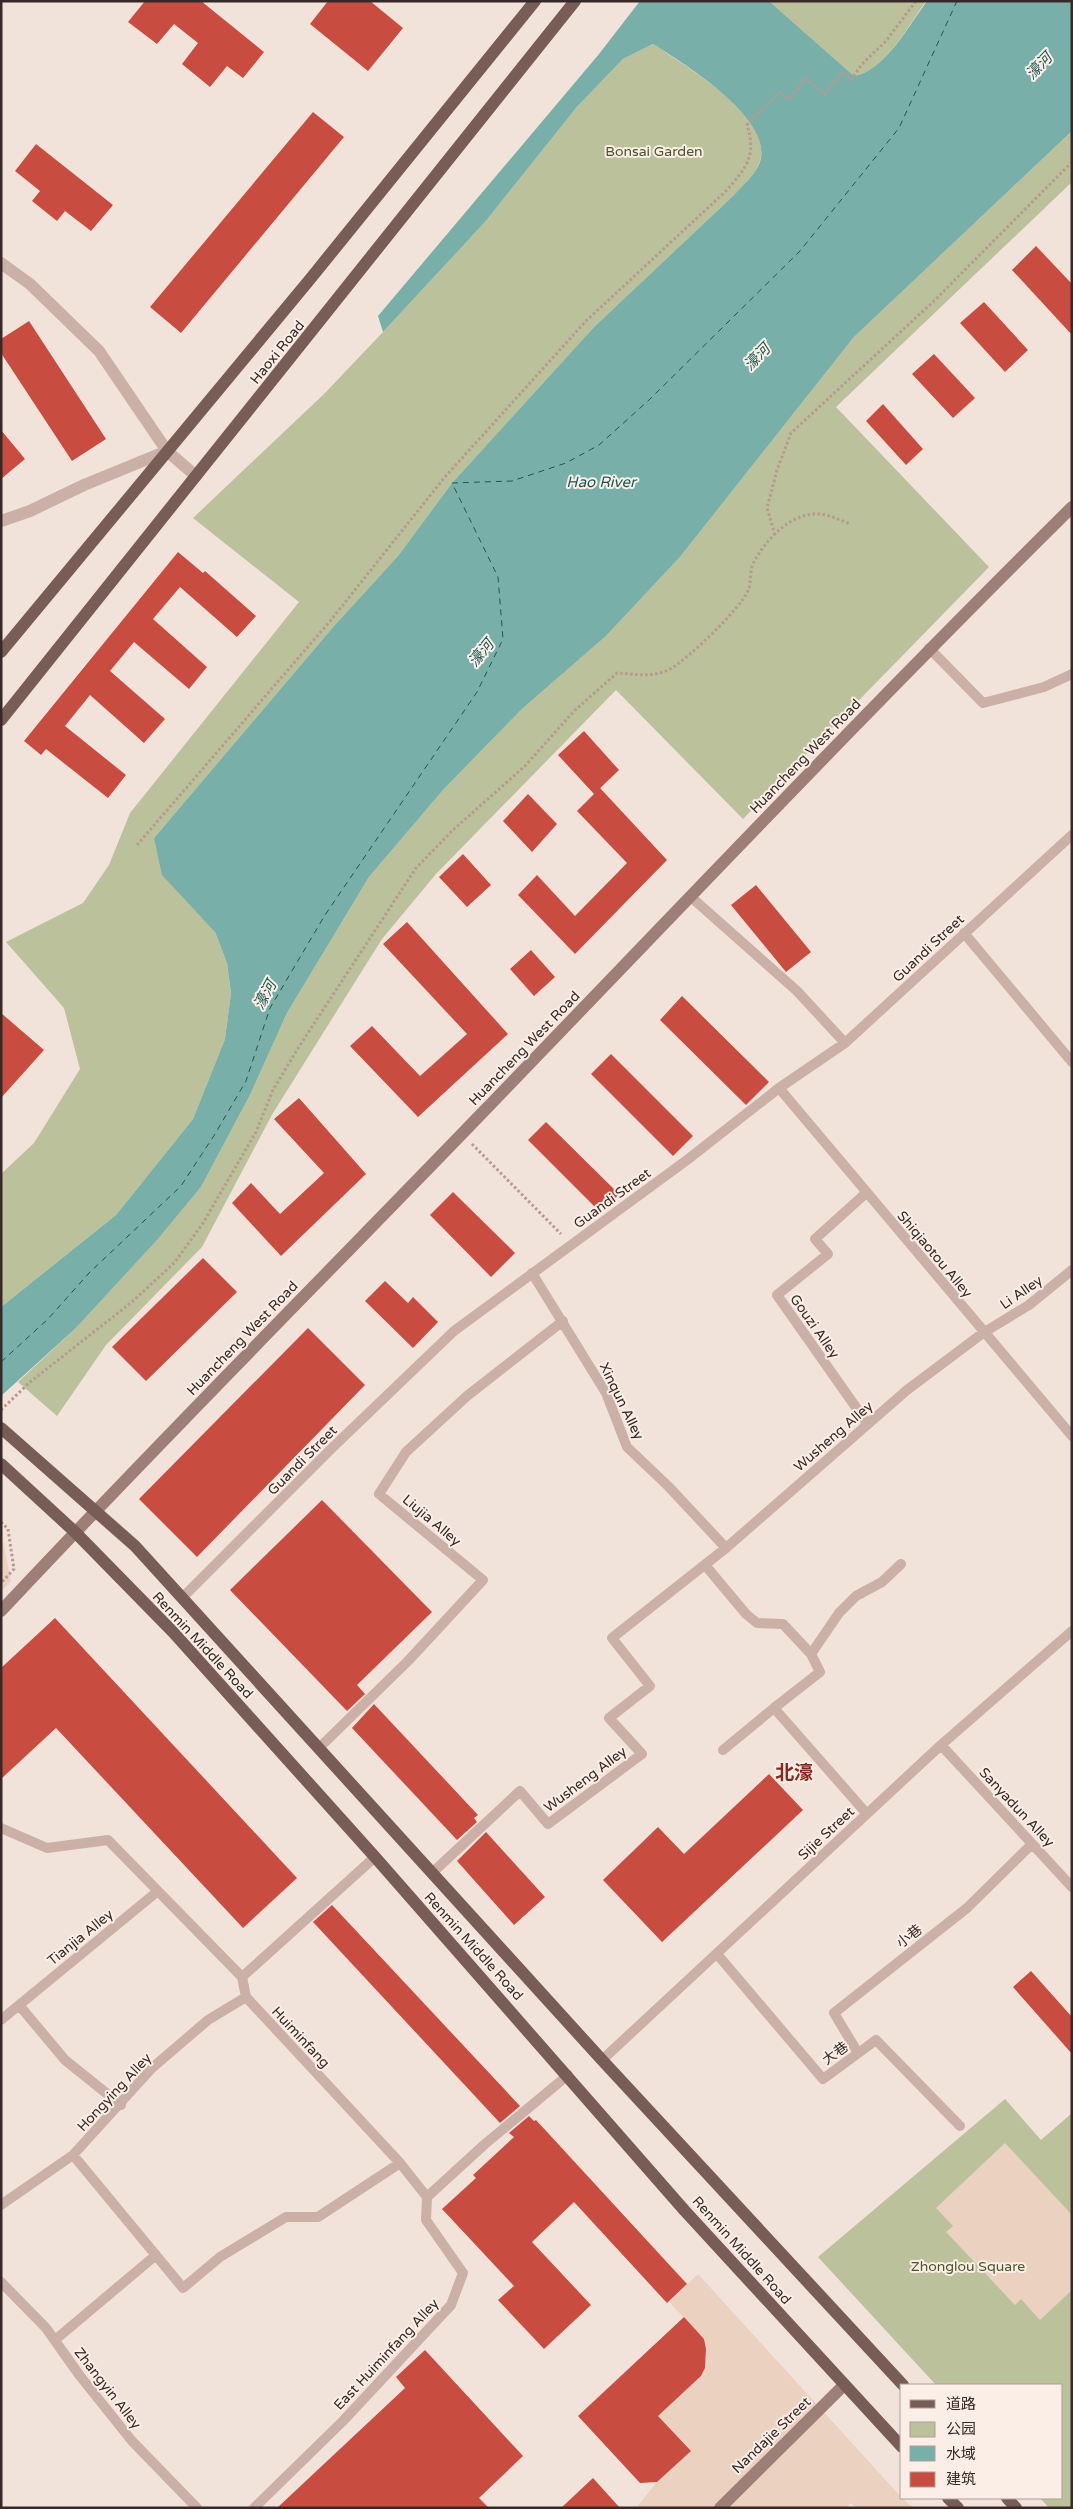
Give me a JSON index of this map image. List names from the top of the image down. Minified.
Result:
{"streets":{"main road":["Haoxi Road","Renmin Middle Road"],"street":["Huancheng West Road","Nandajie Street"],"lane":["Guandi Street","Shiqiaotou Alley","Li Alley","Gouzi Alley","Xinqun Alley","Wusheng Alley","Liujia Alley","Sanyadun Alley","Sijie Street","小巷","Tianjia Alley","Huiminfang","大巷","Hongying Alley","East Huiminfang Alley","Zhangyin Alley"]},"crossings":[["Huancheng West Road","Renmin Middle Road"],["Guandi Street","Shiqiaotou Alley"],["Guandi Street","Xinqun Alley"],["Guandi Street","Renmin Middle Road"],["Shiqiaotou Alley","Li Alley"],["Shiqiaotou Alley","Gouzi Alley"],["Shiqiaotou Alley","Wusheng Alley"],["Li Alley","Wusheng Alley"],["Gouzi Alley","Wusheng Alley"],["Xinqun Alley","Wusheng Alley"],["Xinqun Alley","Liujia Alley"],["Wusheng Alley","Renmin Middle Road"],["Liujia Alley","Renmin Middle Road"],["Renmin Middle Road","Sijie Street"],["Renmin Middle Road","Nandajie Street"],["Sanyadun Alley","Sijie Street"],["Sanyadun Alley","小巷"],["Sijie Street","大巷"],["小巷","大巷"],["Huiminfang","Hongying Alley"],["Huiminfang","East Huiminfang Alley"]],"districts":["北濠"],"water":["濠河","Hao River"],"parks":["Bonsai Garden","Zhonglou Square"],"legend":["道路","公园","水域","建筑"]}
